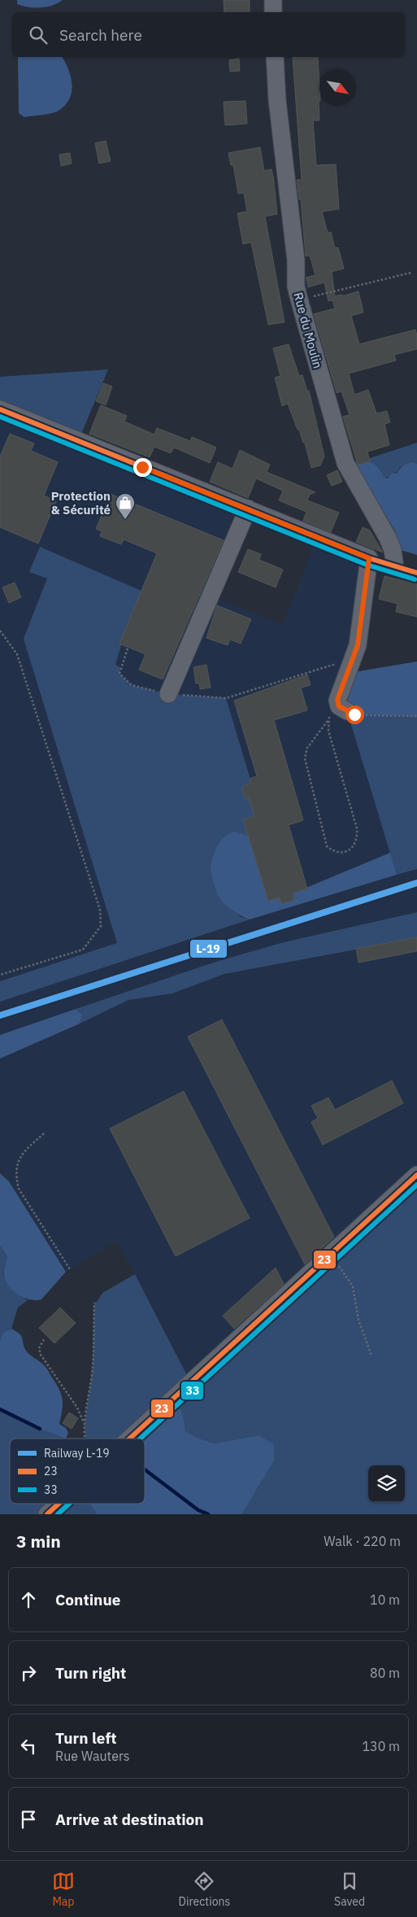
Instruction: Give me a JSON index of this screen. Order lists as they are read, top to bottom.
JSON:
{
  "streets": {
    "street": ["Rue du Moulin"]
  },
  "places": {
    "shop": ["Protection & Sécurité"]
  },
  "lines": ["transit line 23", "transit line 33", "rail line L-19"],
  "legend": ["Railway L-19", "23", "33"],
  "north": "bottom right",
  "page": {
    "search": "Search here",
    "heading": ["3 min", "Walk · 220 m"],
    "list": [
      ["Continue", "10 m"],
      ["Turn right", "80 m"],
      ["Turn left", "Rue Wauters", "130 m"],
      "Arrive at destination"
    ],
    "nav": ["Map", "Directions", "Saved"]
  }
}
